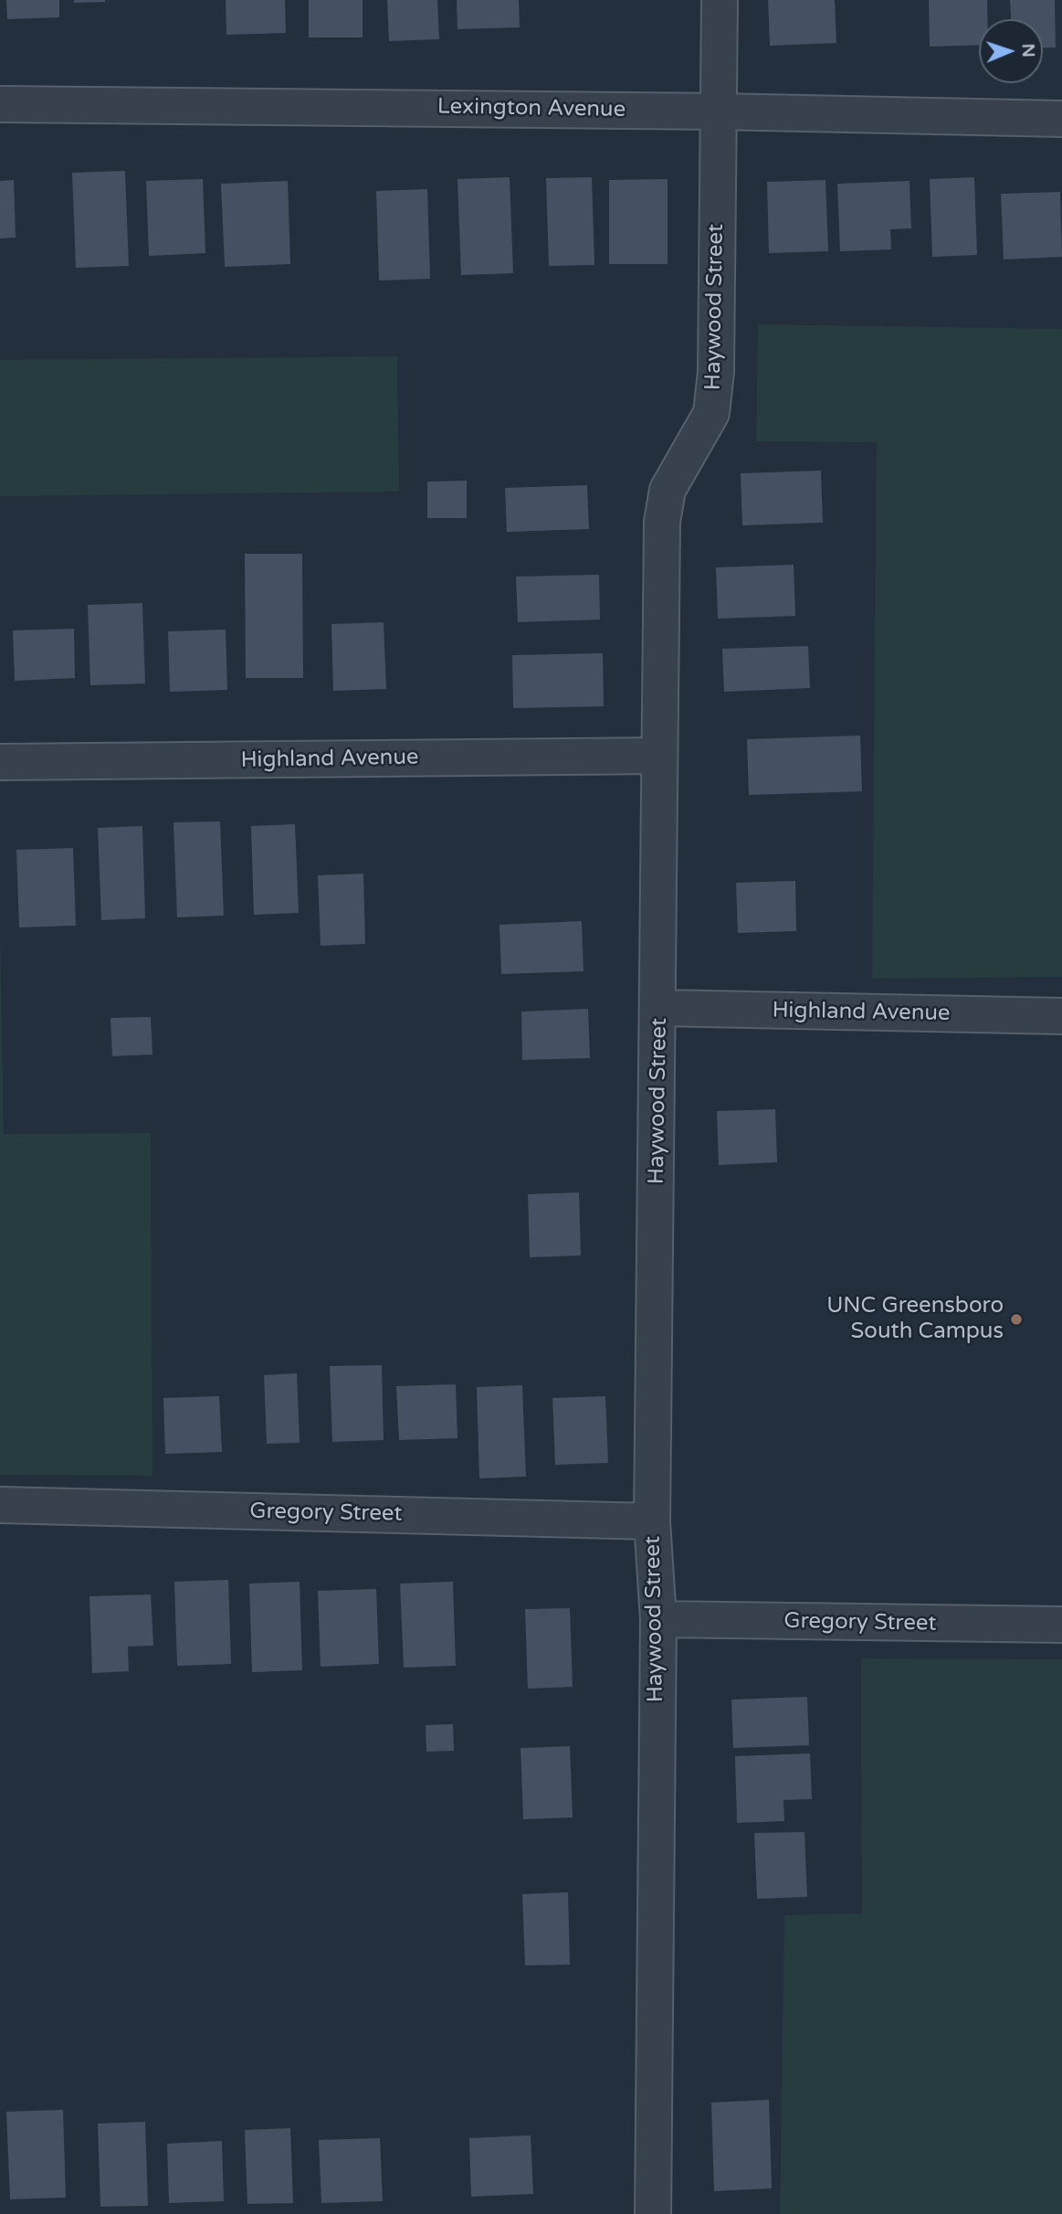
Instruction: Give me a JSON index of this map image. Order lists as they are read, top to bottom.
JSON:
{
  "streets": {
    "street": [
      "Lexington Avenue",
      "Haywood Street",
      "Highland Avenue",
      "Gregory Street"
    ]
  },
  "crossings": [
    ["Lexington Avenue", "Haywood Street"],
    ["Haywood Street", "Highland Avenue"],
    ["Haywood Street", "Gregory Street"]
  ],
  "places": ["UNC Greensboro South Campus"],
  "north": "right"
}
